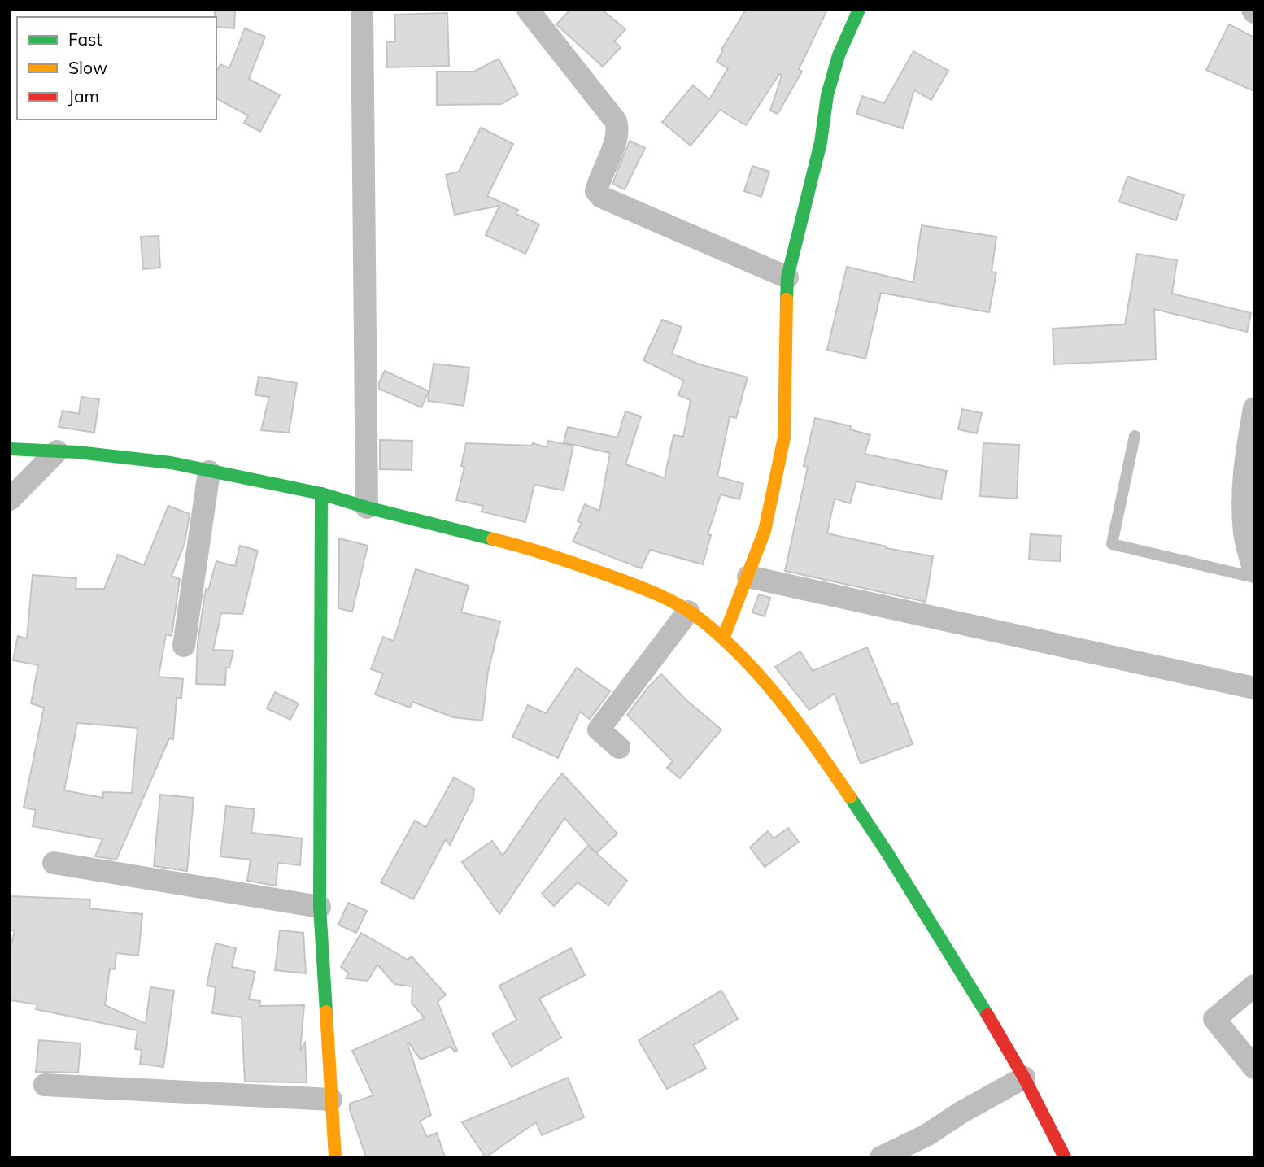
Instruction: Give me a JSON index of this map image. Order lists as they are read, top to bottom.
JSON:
{
  "legend": ["Fast", "Slow", "Jam"]
}
